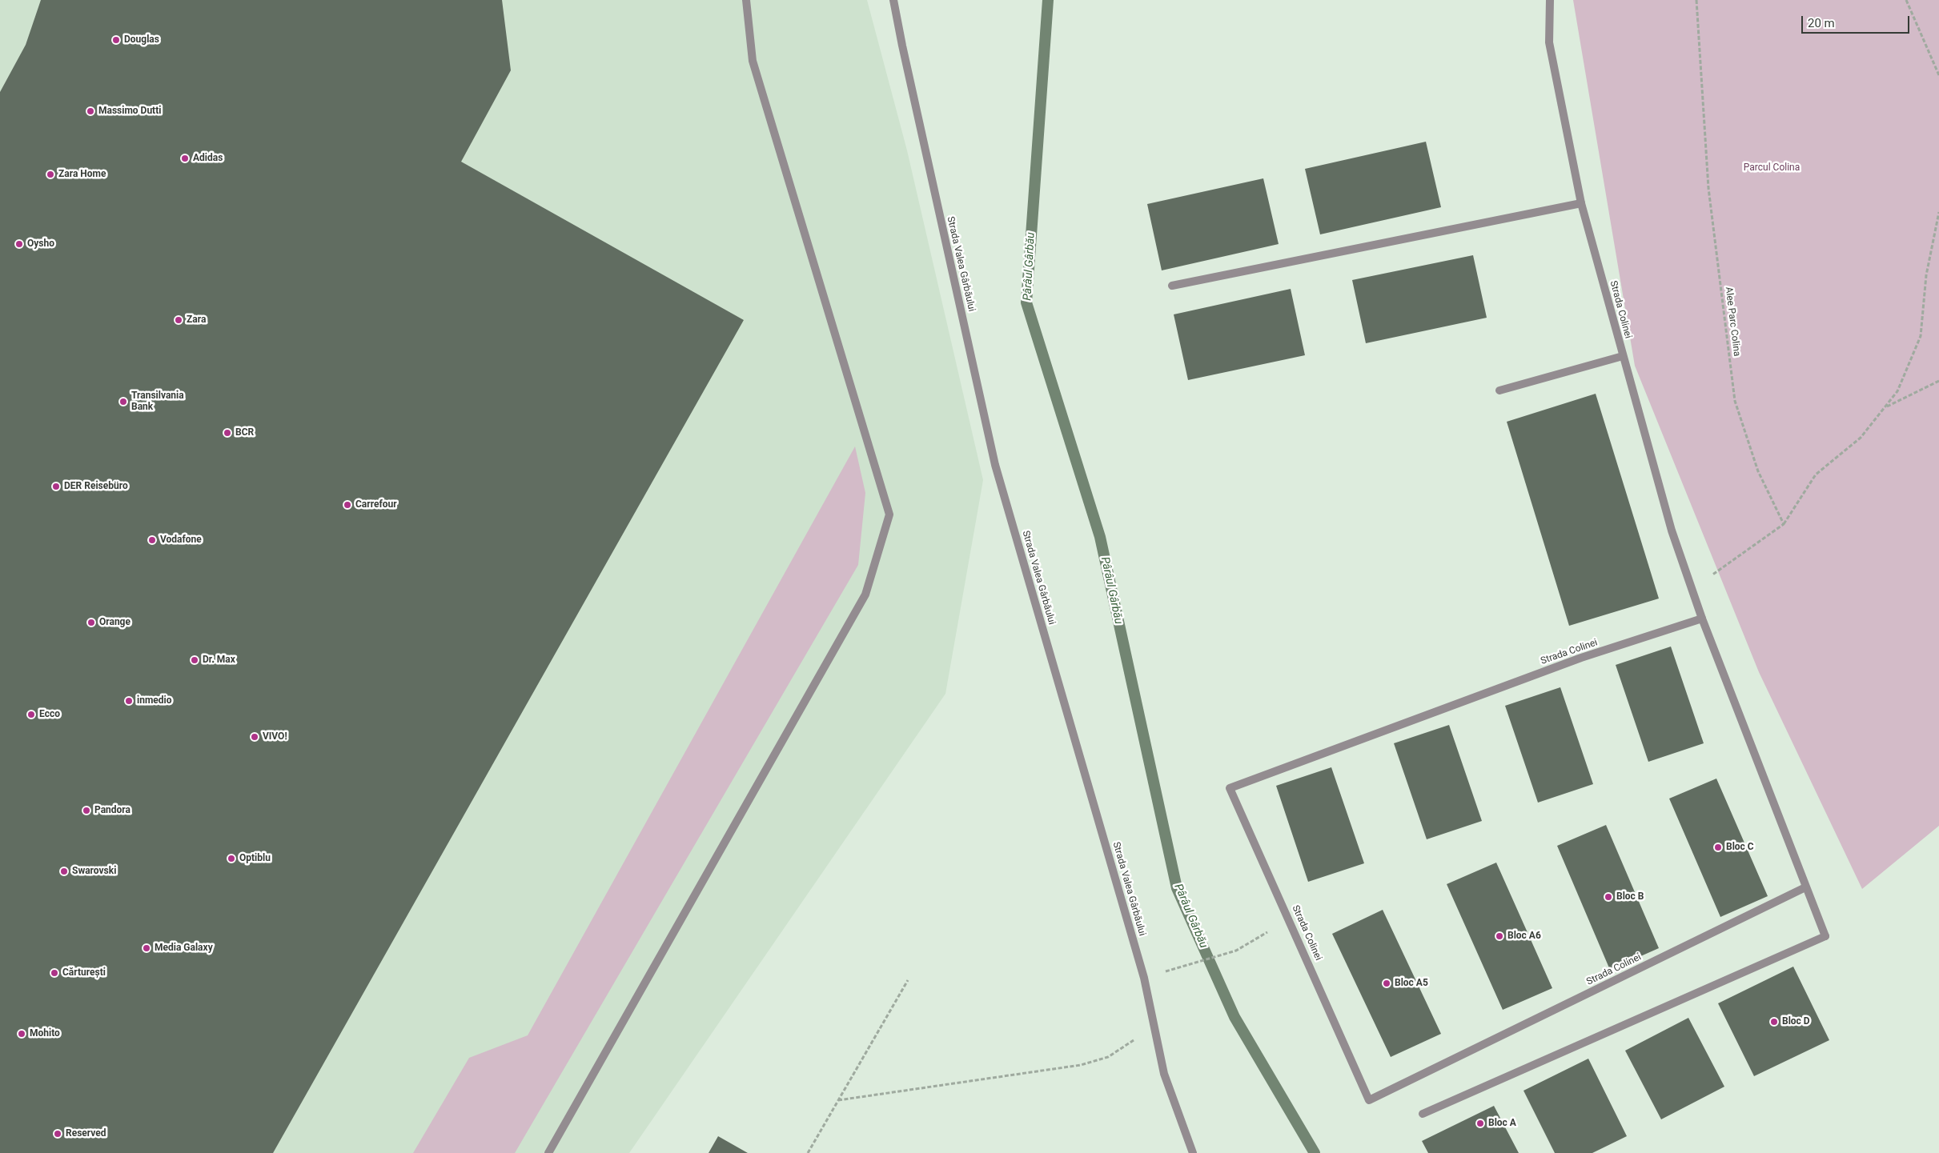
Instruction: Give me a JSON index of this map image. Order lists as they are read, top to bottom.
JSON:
{
  "streets": {
    "street": ["Strada Valea Gârbăului", "Strada Colinei"],
    "path": ["Alee Parc Colina"]
  },
  "water": ["Pârâul Gârbău"],
  "parks": ["Parcul Colina"],
  "places": [
    "Douglas",
    "Massimo Dutti",
    "Adidas",
    "Zara Home",
    "Oysho",
    "Zara",
    "Transilvania Bank",
    "BCR",
    "DER Reisebüro",
    "Carrefour",
    "Vodafone",
    "Orange",
    "Dr. Max",
    "inmedio",
    "Ecco",
    "VIVO!",
    "Pandora",
    "Bloc C",
    "Optiblu",
    "Swarovski",
    "Bloc B",
    "Bloc A6",
    "Media Galaxy",
    "Cărturești",
    "Bloc A5",
    "Bloc D",
    "Mohito",
    "Bloc A",
    "Reserved"
  ],
  "scale_bar": "20 m"
}
